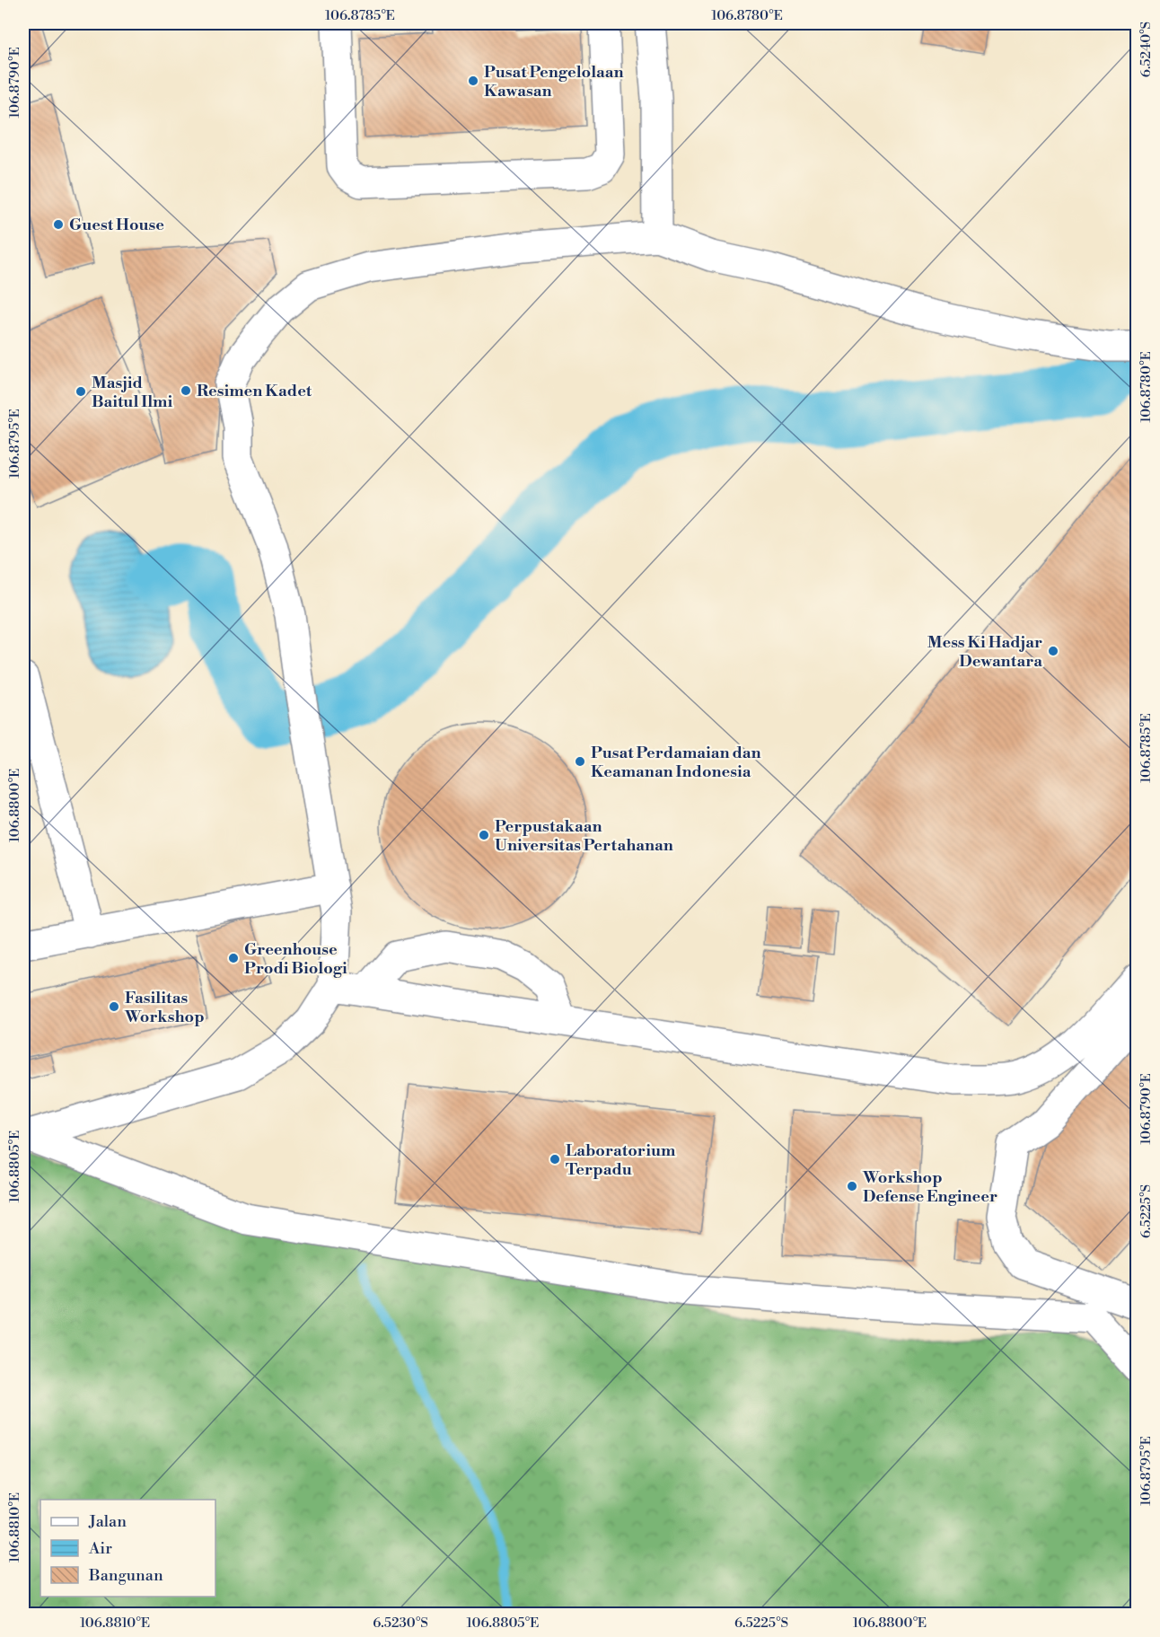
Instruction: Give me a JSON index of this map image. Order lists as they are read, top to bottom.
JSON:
{
  "places": [
    "Pusat Pengelolaan Kawasan",
    "Guest House",
    "Resimen Kadet",
    "Masjid Baitul Ilmi",
    "Mess Ki Hadjar Dewantara",
    "Pusat Perdamaian dan Keamanan Indonesia",
    "Perpustakaan Universitas Pertahanan",
    "Greenhouse Prodi Biologi",
    "Fasilitas Workshop",
    "Laboratorium Terpadu",
    "Workshop Defense Engineer"
  ],
  "legend": ["Jalan", "Air", "Bangunan"],
  "coordinates": [
    "106.8785°E",
    "106.8780°E",
    "6.5240°S",
    "106.8790°E",
    "106.8795°E",
    "106.8800°E",
    "106.8805°E",
    "6.5225°S",
    "106.8810°E",
    "6.5230°S"
  ]
}
